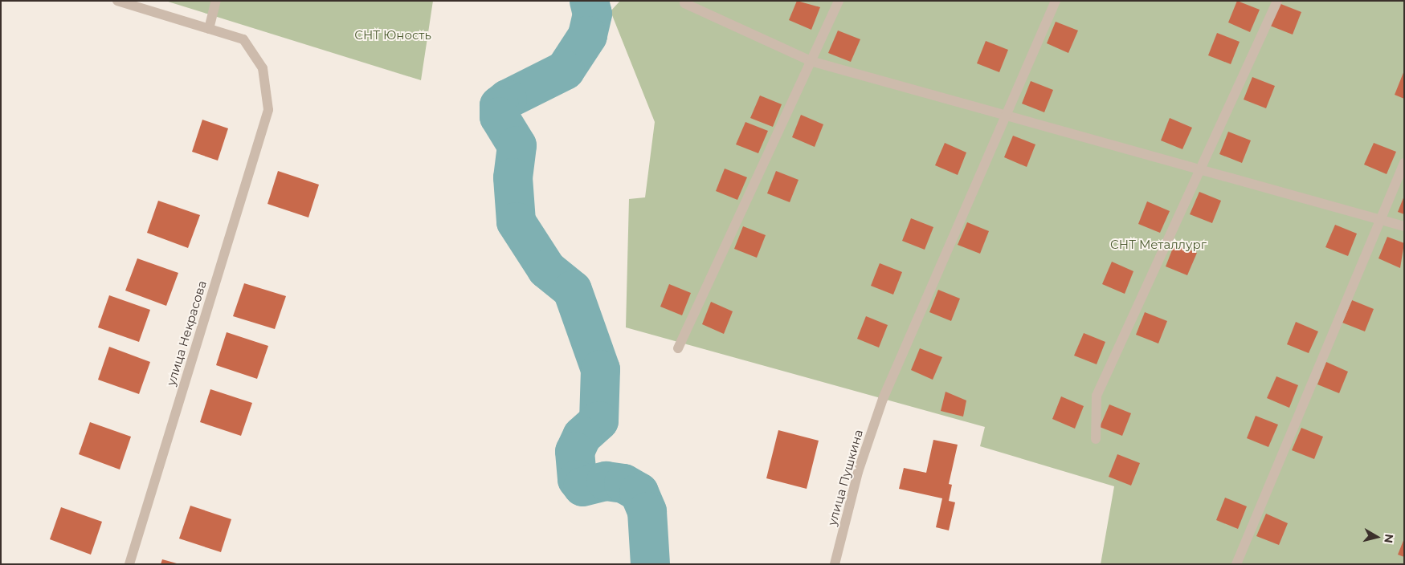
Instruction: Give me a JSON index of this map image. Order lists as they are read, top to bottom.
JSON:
{
  "streets": {
    "street": ["улица Некрасова", "улица Пушкина"]
  },
  "parks": ["СНТ Юность", "СНТ Металлург"],
  "north": "right"
}
